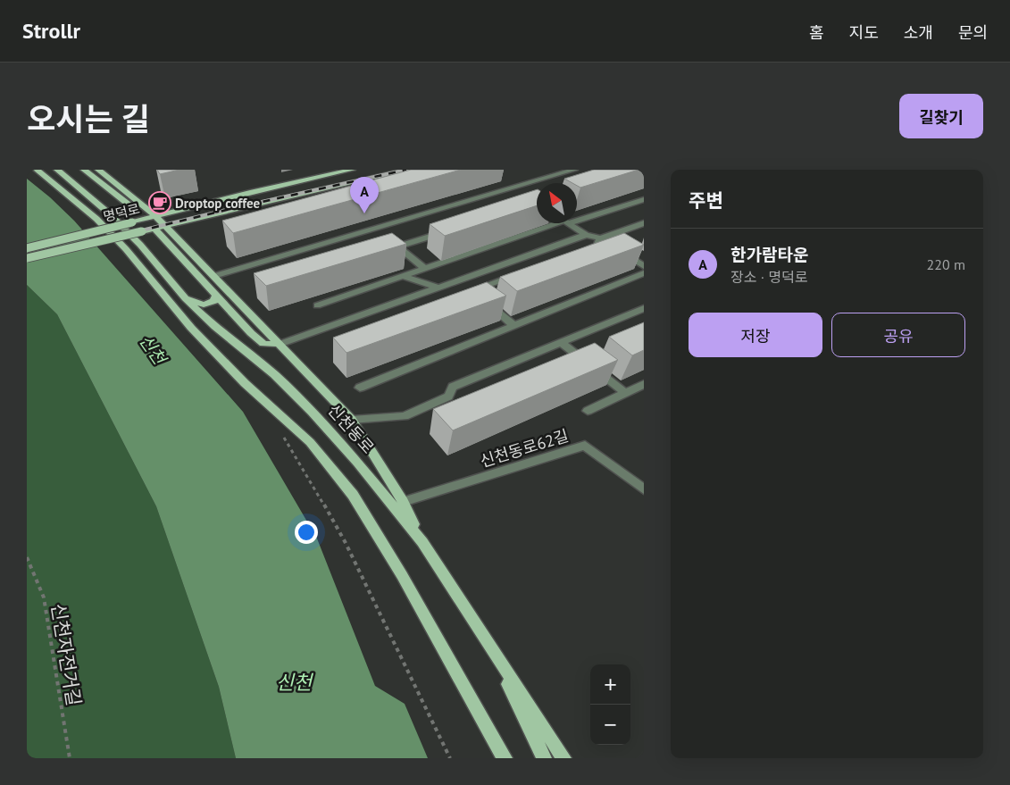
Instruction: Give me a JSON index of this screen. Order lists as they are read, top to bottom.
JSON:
{
  "streets": {
    "main road": ["명덕로", "신천동로"],
    "street": ["신천동로62길"],
    "path": ["신천자전거길"]
  },
  "water": ["신천"],
  "places": {
    "cafe": ["Droptop coffee"]
  },
  "north": "top left",
  "page": {
    "header": "Strollr",
    "nav": [
      "홈",
      "지도",
      "소개",
      "문의"
    ],
    "title": "오시는 길",
    "buttons": [
      "길찾기",
      ["저장", "공유"]
    ],
    "heading": "주변",
    "pins": "A",
    "list": [
      {
        "mark": "A",
        "name": "한가람타운",
        "note": "장소 · 명덕로",
        "value": "220 m"
      }
    ],
    "map_buttons": ["+", "−"]
  }
}
